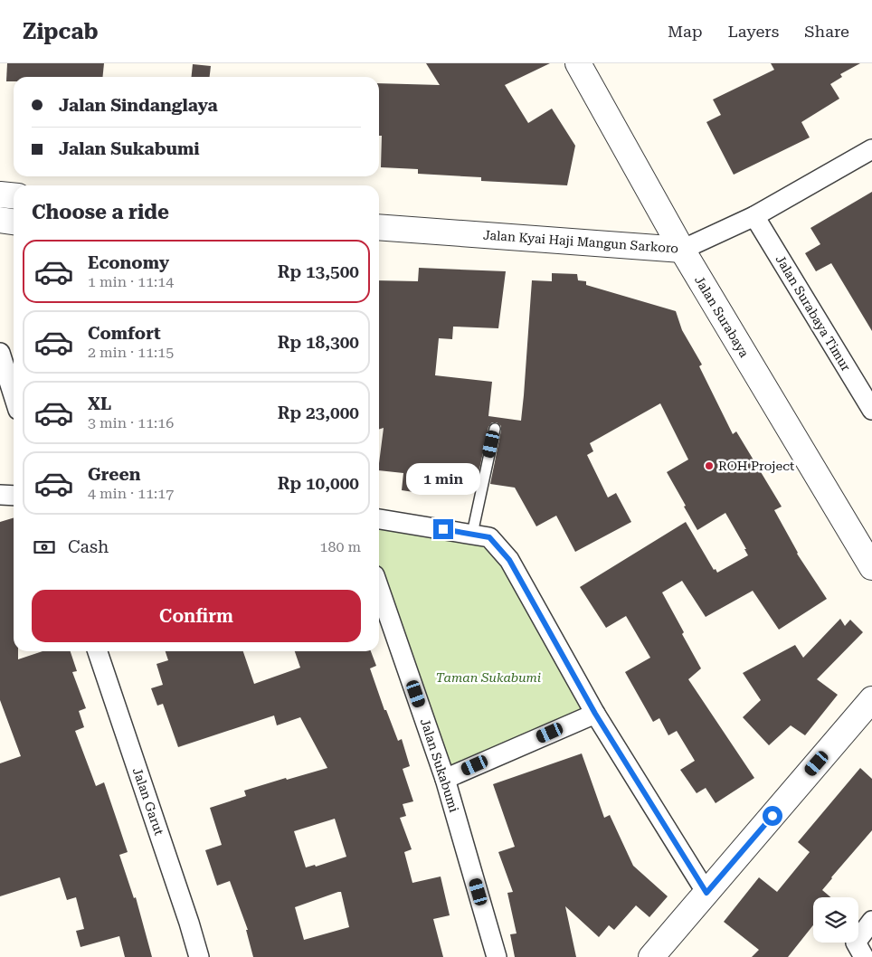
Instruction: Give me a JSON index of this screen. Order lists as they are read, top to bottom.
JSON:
{
  "streets": {
    "street": [
      "Jalan Kyai Haji Mangun Sarkoro",
      "Jalan Surabaya Timur",
      "Jalan Surabaya",
      "Jalan Sukabumi",
      "Jalan Garut"
    ]
  },
  "crossings": [
    ["Jalan Kyai Haji Mangun Sarkoro", "Jalan Surabaya Timur"],
    ["Jalan Kyai Haji Mangun Sarkoro", "Jalan Surabaya"]
  ],
  "parks": ["Taman Sukabumi"],
  "places": ["ROH Project"],
  "page": {
    "header": "Zipcab",
    "nav": ["Map", "Layers", "Share"],
    "banner": ["Jalan Sindanglaya", "Jalan Sukabumi"],
    "heading": "Choose a ride",
    "list": [
      {
        "name": "Economy",
        "note": "1 min · 11:14",
        "value": "Rp 13,500"
      },
      {
        "name": "Comfort",
        "note": "2 min · 11:15",
        "value": "Rp 18,300"
      },
      {
        "name": "XL",
        "note": "3 min · 11:16",
        "value": "Rp 23,000"
      },
      {
        "name": "Green",
        "note": "4 min · 11:17",
        "value": "Rp 10,000"
      }
    ],
    "bubble": "1 min",
    "pay": ["Cash", "180 m"],
    "buttons": "Confirm"
  }
}
